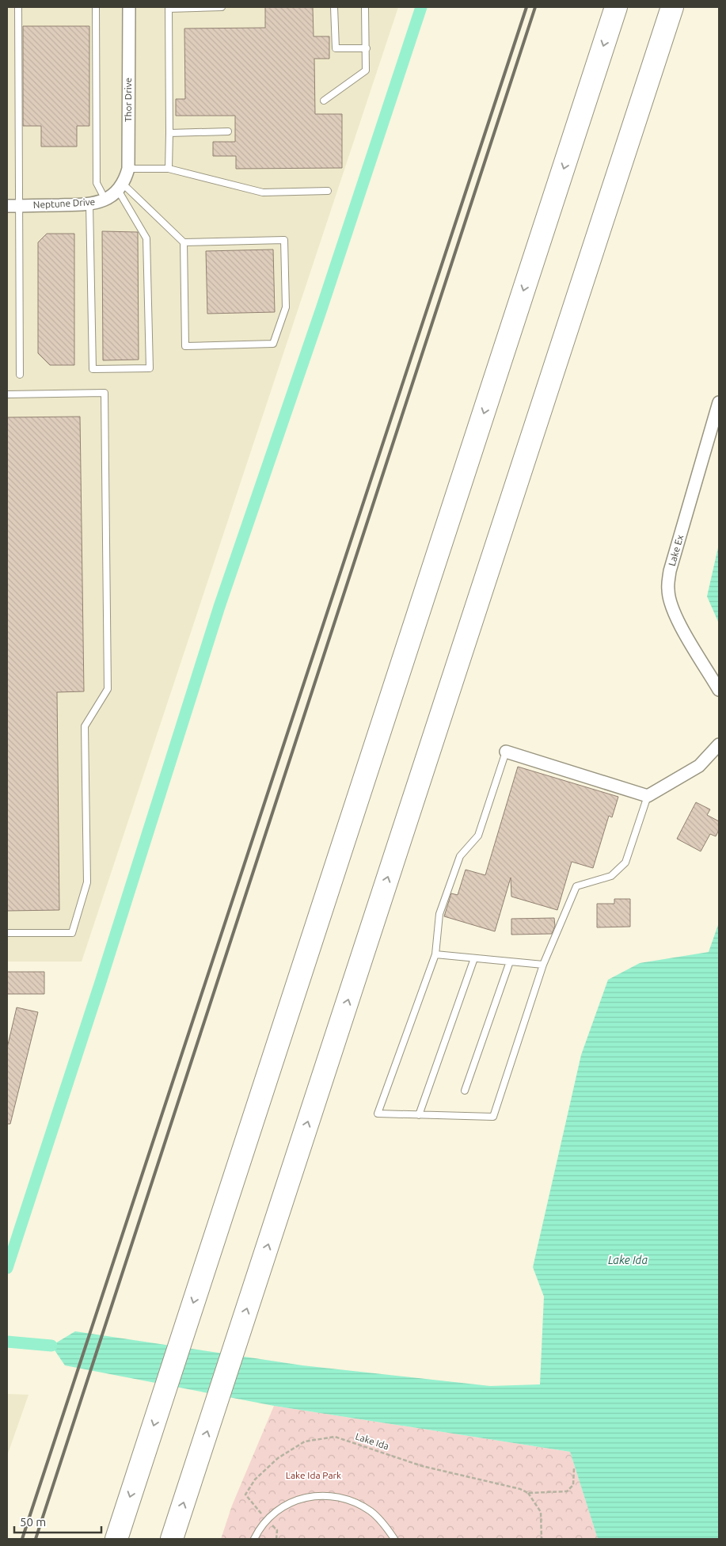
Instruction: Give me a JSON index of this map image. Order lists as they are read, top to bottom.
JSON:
{
  "streets": {
    "street": ["Thor Drive", "Neptune Drive", "Lake Ex"],
    "path": ["Lake Ida"]
  },
  "crossings": [
    ["Thor Drive", "Neptune Drive"]
  ],
  "water": ["Lake Ida"],
  "parks": ["Lake Ida Park"],
  "scale_bar": "50 m"
}
